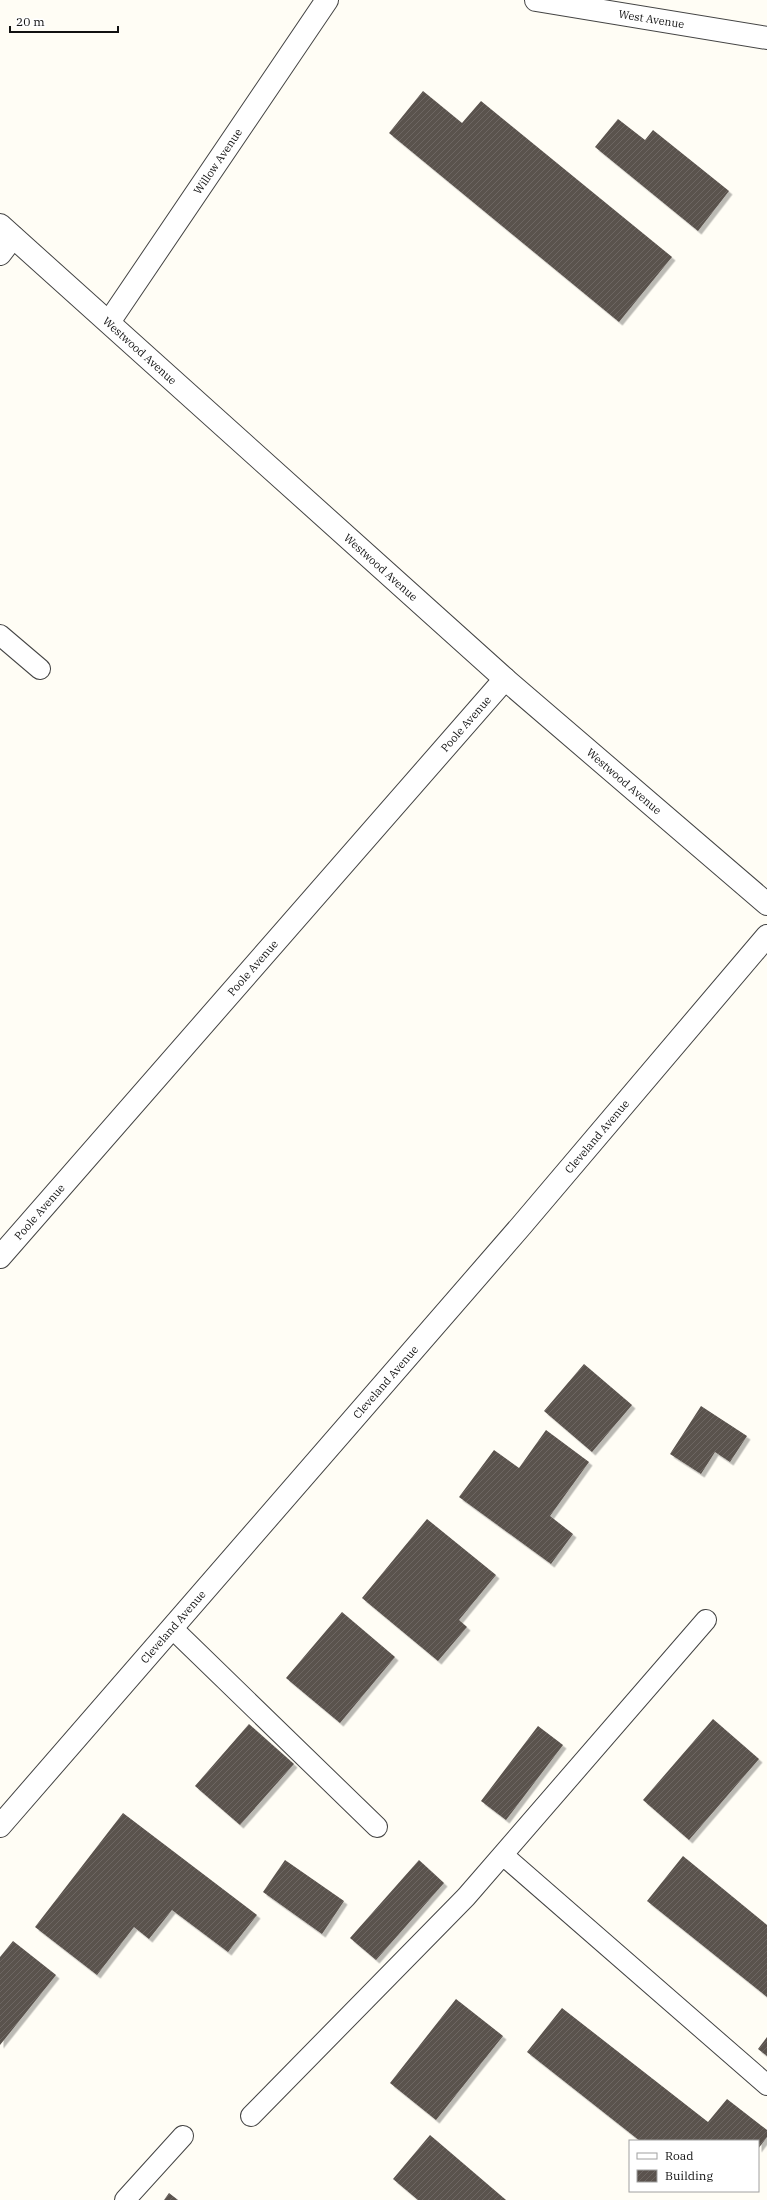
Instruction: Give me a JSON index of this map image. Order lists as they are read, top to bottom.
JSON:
{
  "streets": {
    "street": [
      "West Avenue",
      "Willow Avenue",
      "Westwood Avenue",
      "Poole Avenue",
      "Cleveland Avenue"
    ]
  },
  "crossings": [
    ["Willow Avenue", "Westwood Avenue"],
    ["Westwood Avenue", "Poole Avenue"]
  ],
  "legend": ["Road", "Building"],
  "scale_bar": "20 m"
}
